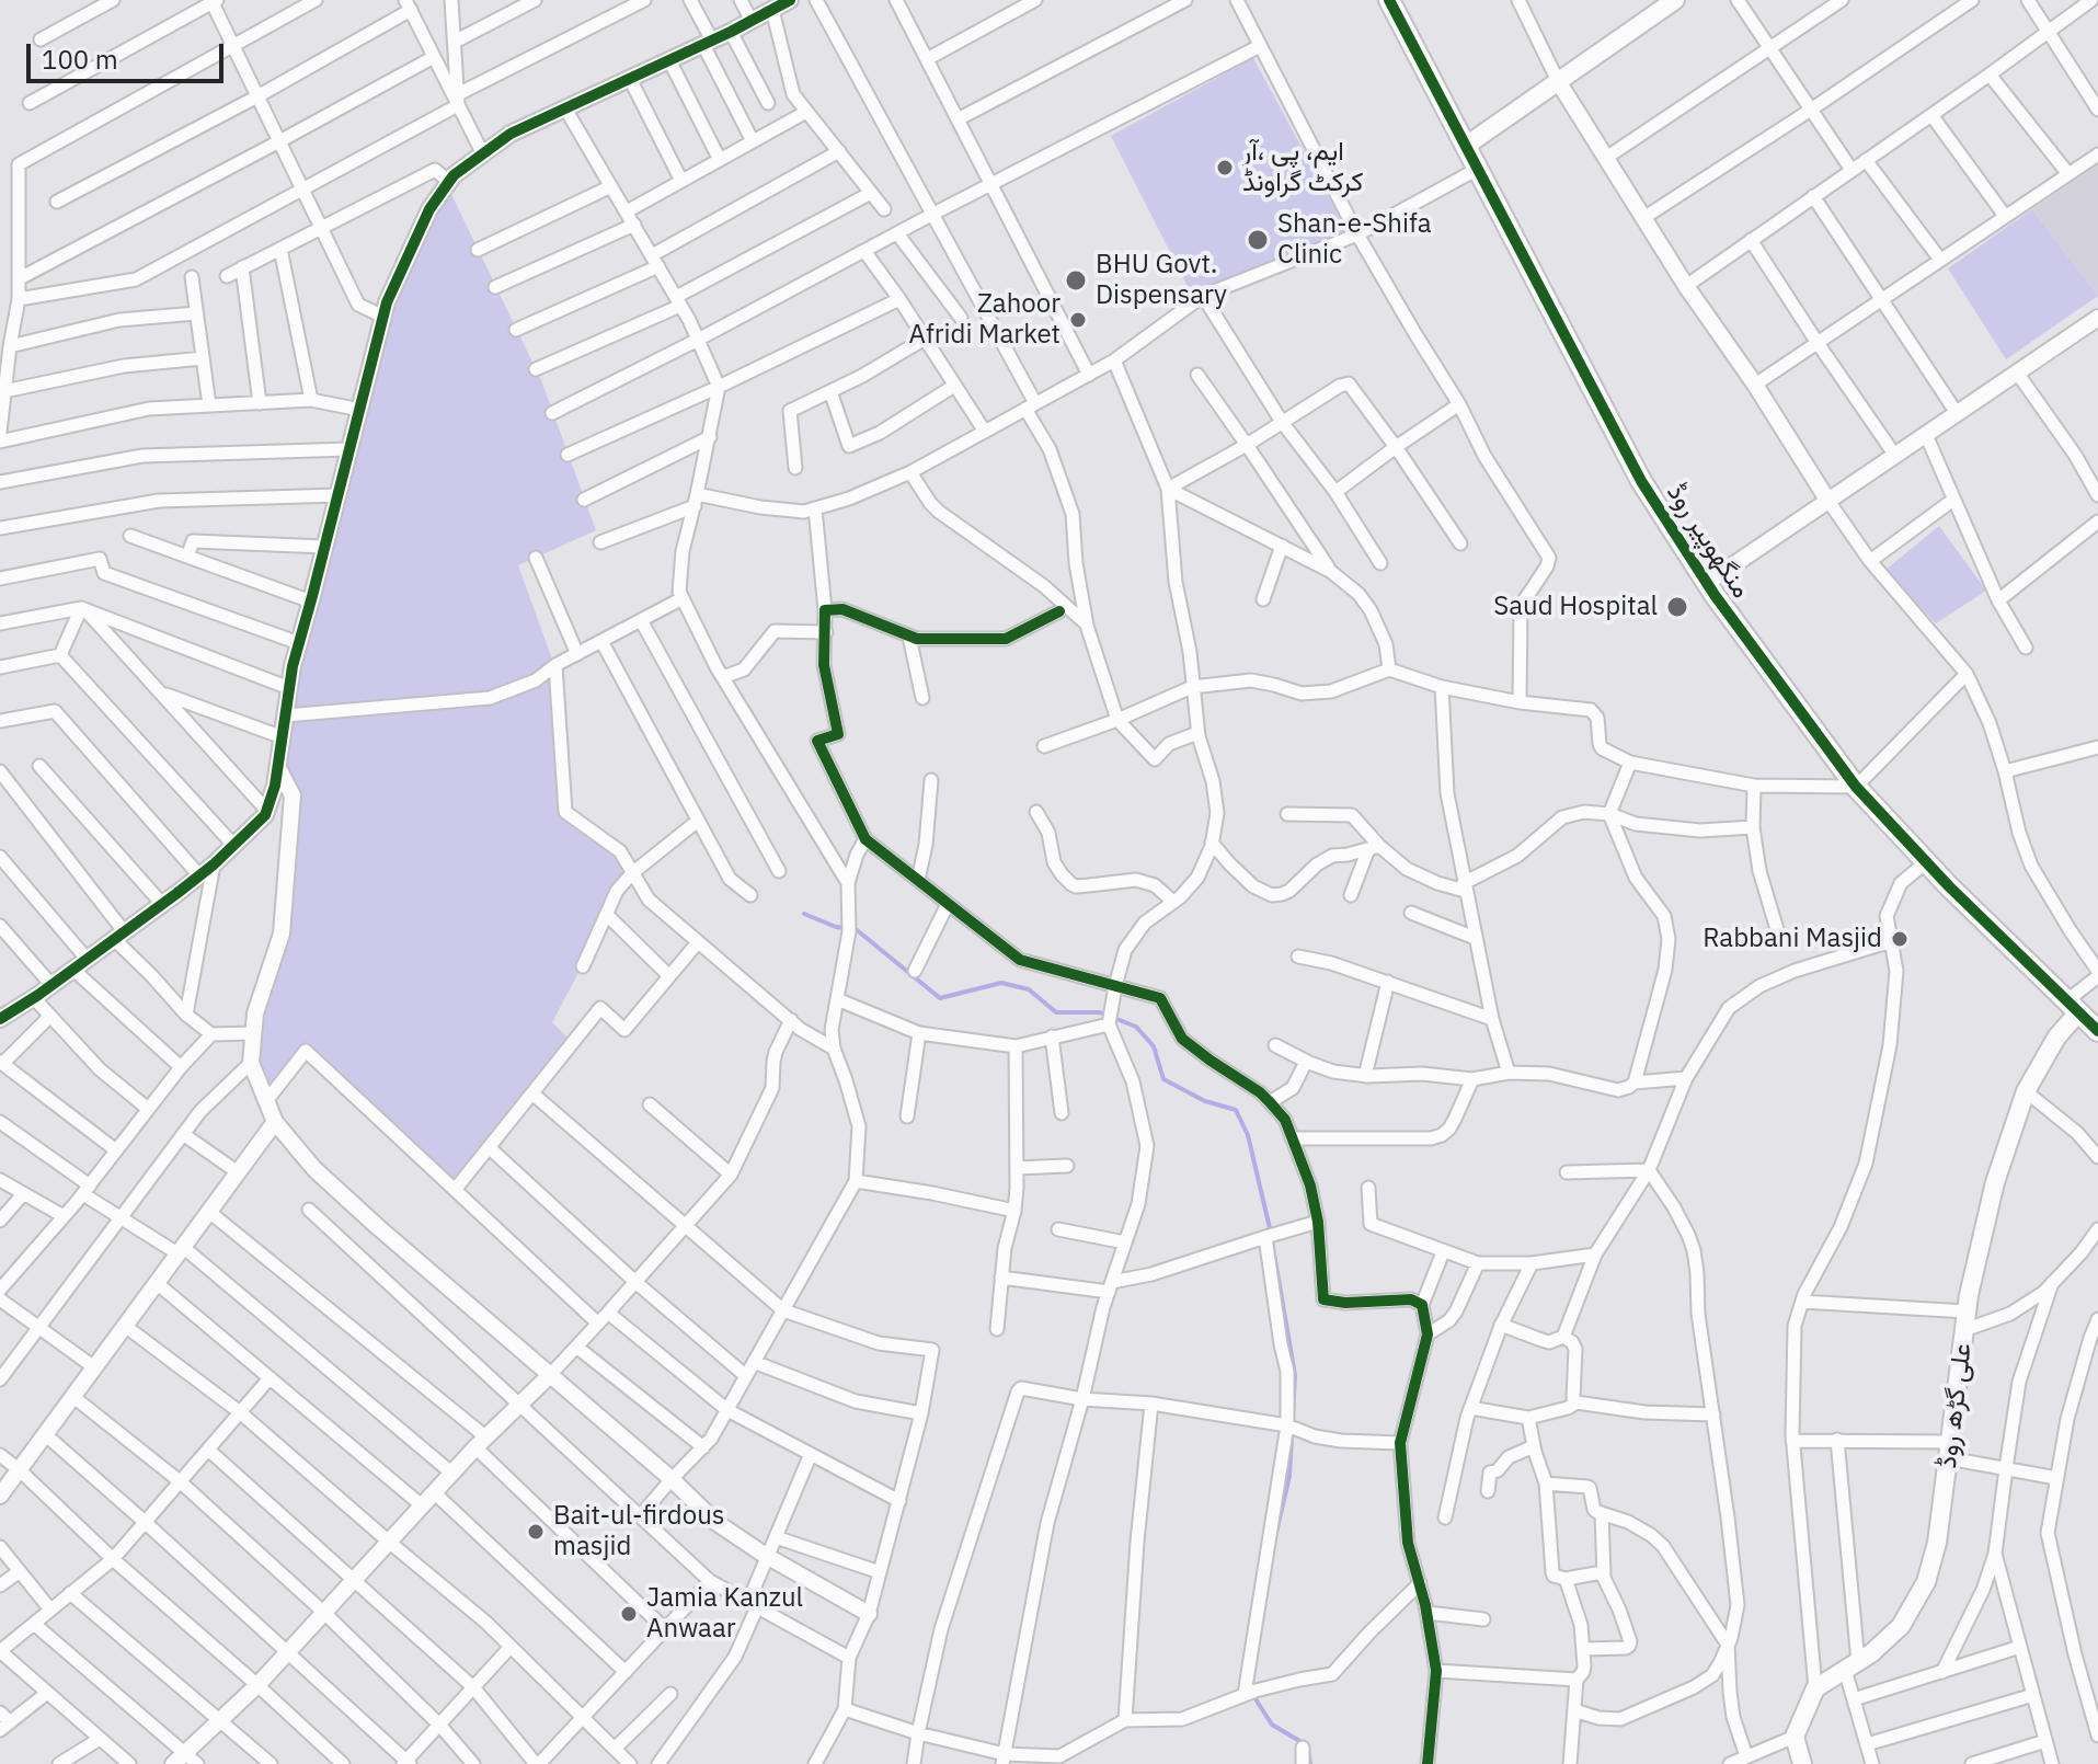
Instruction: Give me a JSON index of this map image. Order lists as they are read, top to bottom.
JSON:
{
  "streets": {
    "main road": ["منگھوپیر روڈ", "علی گڑھ روڈ"]
  },
  "crossings": [
    ["منگھوپیر روڈ", "علی گڑھ روڈ"]
  ],
  "places": [
    "ایم، پی ،آر کرکٹ گراونڈ",
    "Shan-e-Shifa Clinic",
    "BHU Govt. Dispensary",
    "Zahoor Afridi Market",
    "Saud Hospital",
    "Rabbani Masjid",
    "Bait-ul-firdous masjid",
    "Jamia Kanzul Anwaar"
  ],
  "scale_bar": "100 m"
}
